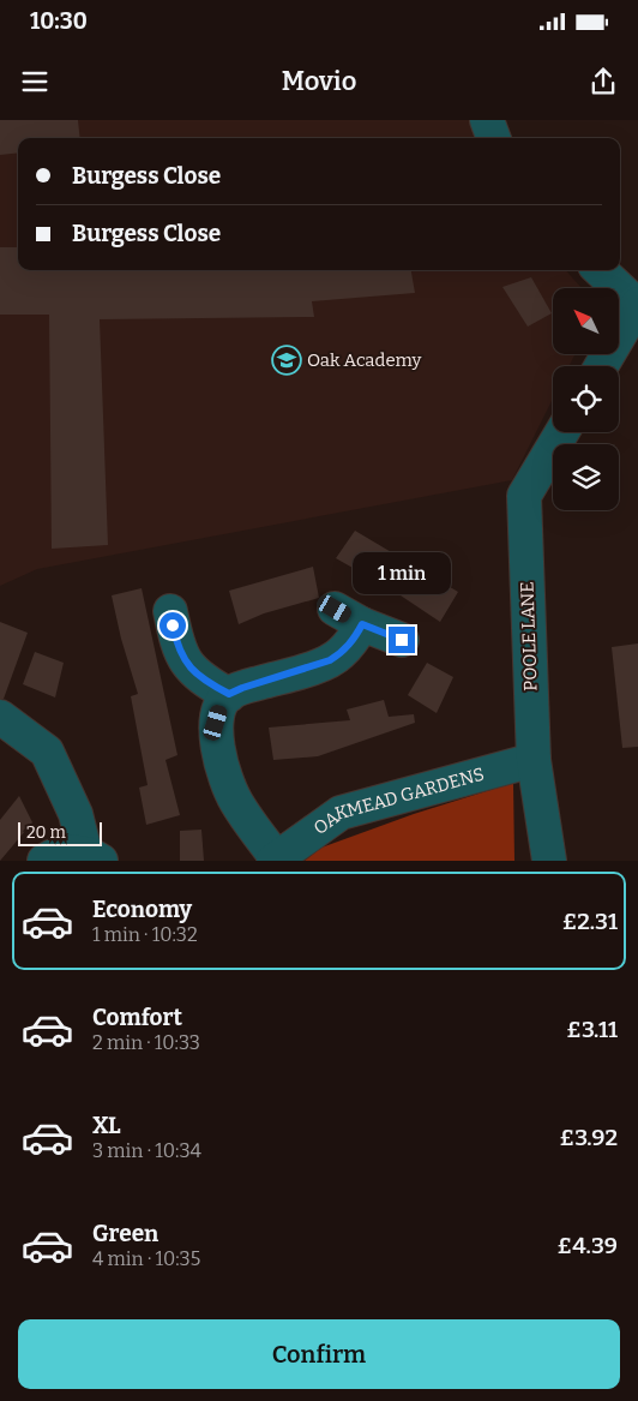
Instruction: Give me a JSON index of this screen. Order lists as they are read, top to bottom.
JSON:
{
  "streets": {
    "street": ["POOLE LANE", "OAKMEAD GARDENS"]
  },
  "crossings": [
    ["POOLE LANE", "OAKMEAD GARDENS"]
  ],
  "places": {
    "school or university": ["Oak Academy"]
  },
  "scale_bar": "20 m",
  "north": "top left",
  "page": {
    "status": "10:30",
    "header": "Movio",
    "banner": ["Burgess Close", "Burgess Close"],
    "bubble": "1 min",
    "scale": "20 m",
    "list": [
      {
        "name": "Economy",
        "note": "1 min · 10:32",
        "value": "£2.31"
      },
      {
        "name": "Comfort",
        "note": "2 min · 10:33",
        "value": "£3.11"
      },
      {
        "name": "XL",
        "note": "3 min · 10:34",
        "value": "£3.92"
      },
      {
        "name": "Green",
        "note": "4 min · 10:35",
        "value": "£4.39"
      }
    ],
    "buttons": "Confirm"
  }
}
